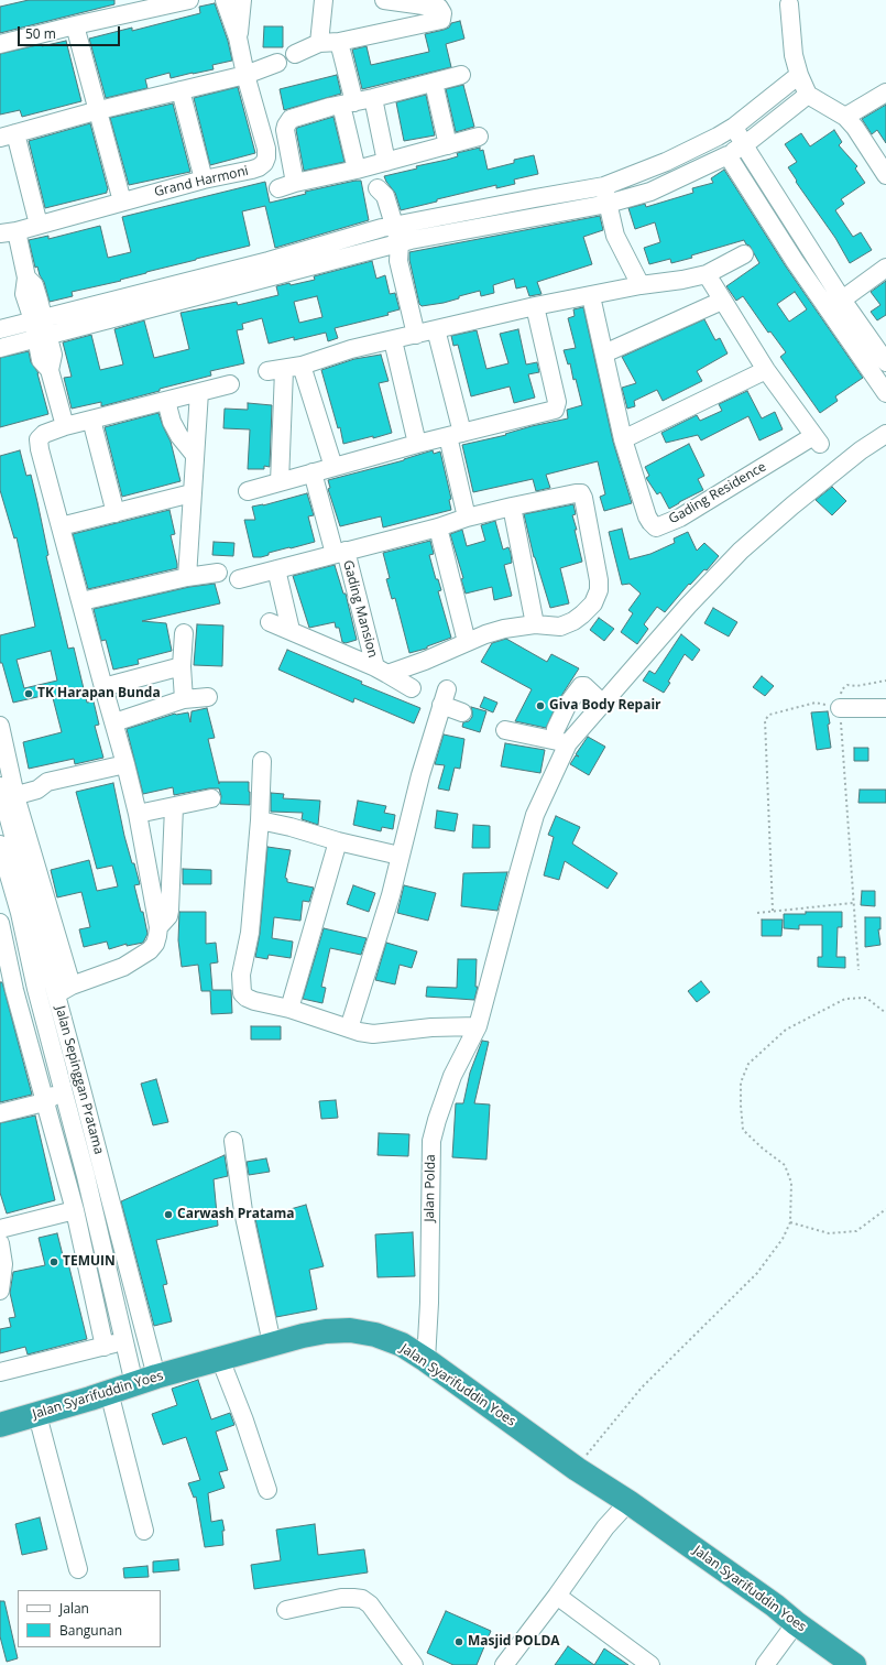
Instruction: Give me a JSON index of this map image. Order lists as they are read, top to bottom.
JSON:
{
  "streets": {
    "highway": ["Jalan Syarifuddin Yoes"],
    "street": [
      "Grand Harmoni",
      "Gading Residence",
      "Gading Mansion",
      "Jalan Sepinggan Pratama",
      "Jalan Polda"
    ]
  },
  "crossings": [
    ["Jalan Sepinggan Pratama", "Jalan Syarifuddin Yoes"],
    ["Jalan Polda", "Jalan Syarifuddin Yoes"]
  ],
  "places": [
    "TK Harapan Bunda",
    "Giva Body Repair",
    "Carwash Pratama",
    "TEMUIN",
    "Masjid POLDA"
  ],
  "legend": ["Jalan", "Bangunan"],
  "scale_bar": "50 m"
}
